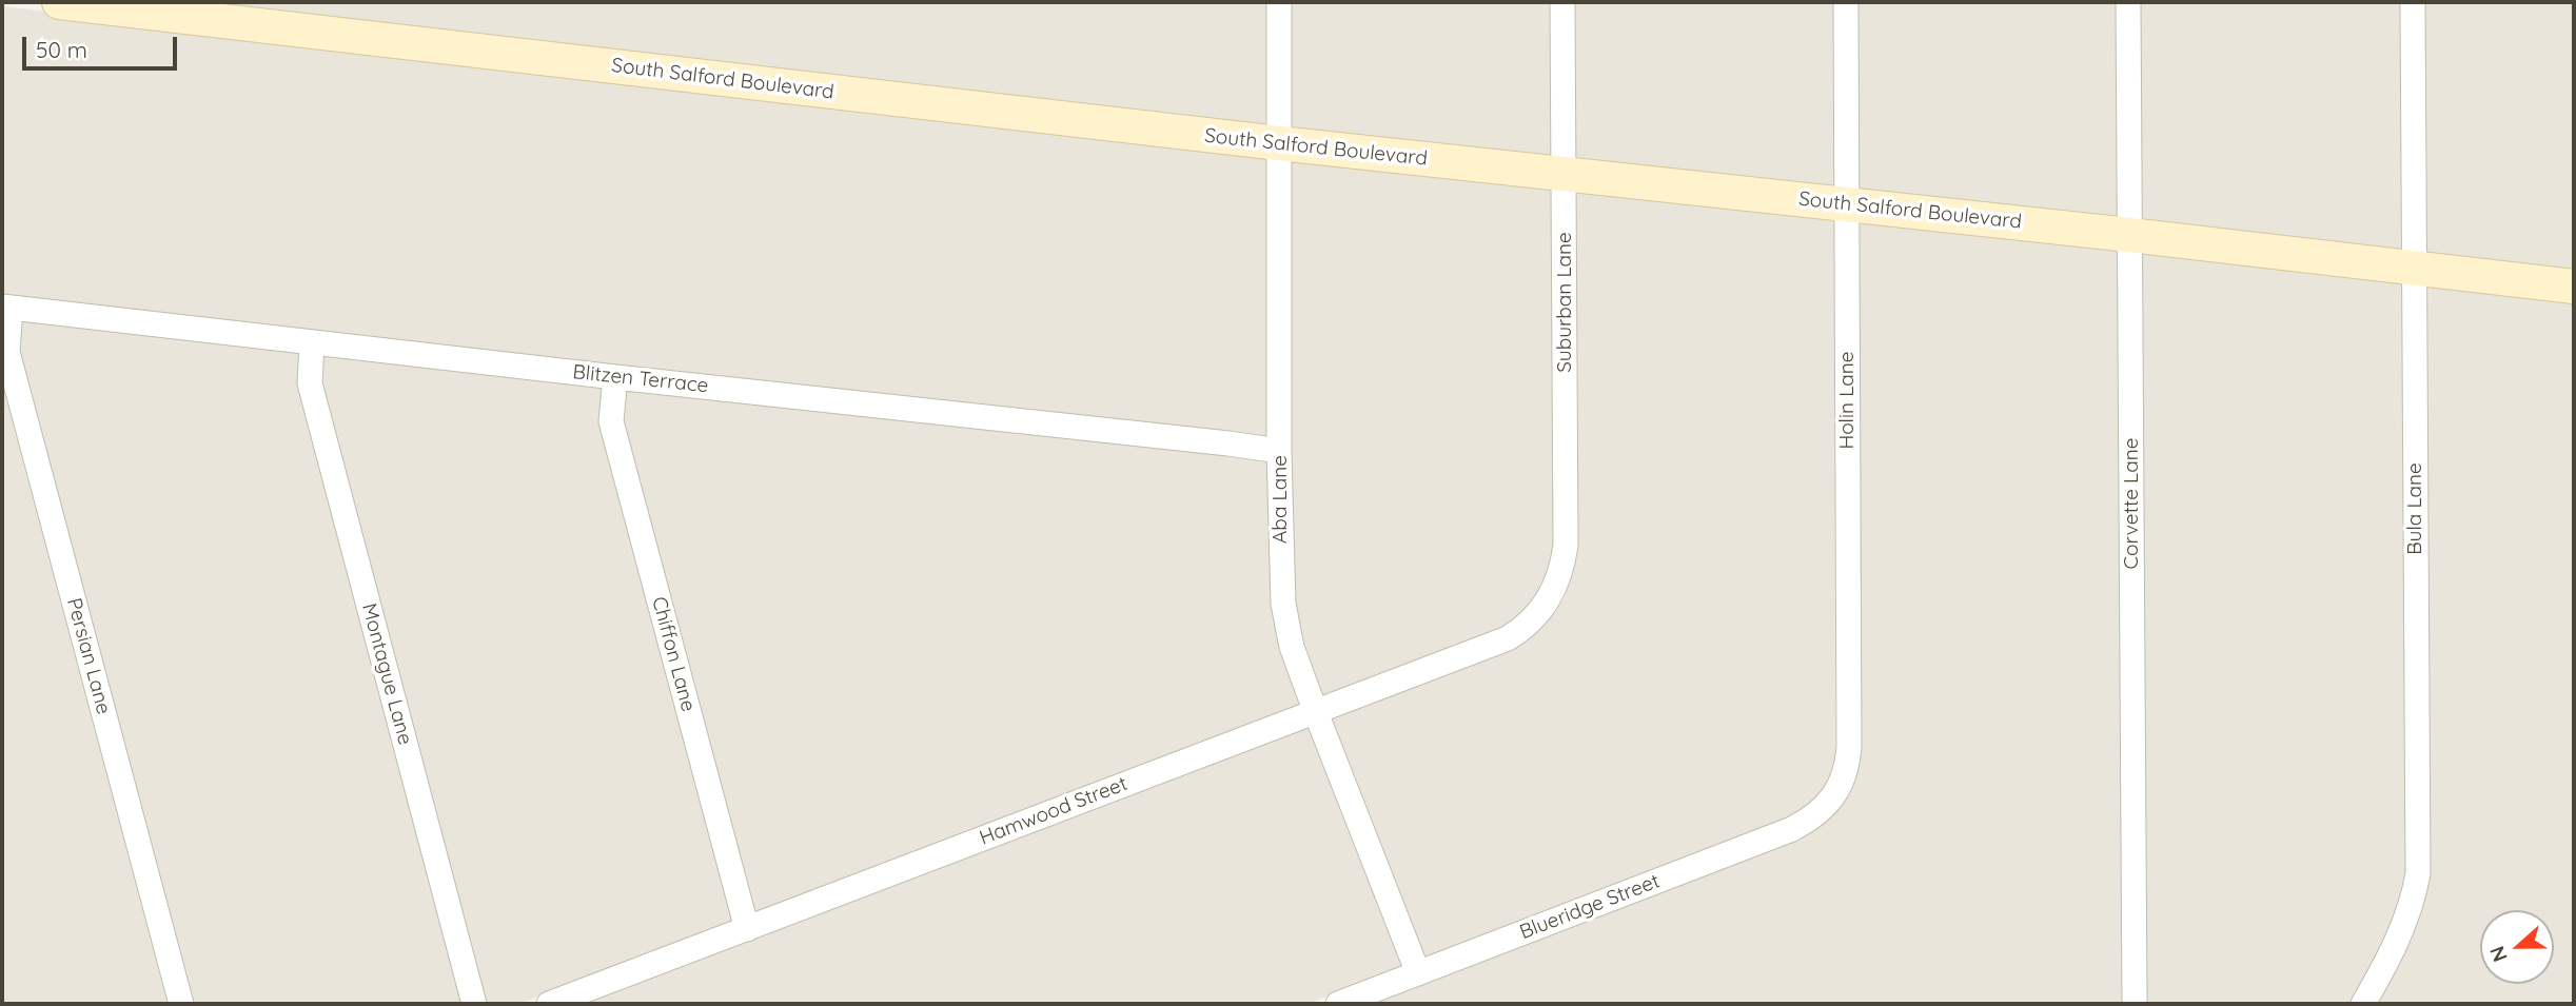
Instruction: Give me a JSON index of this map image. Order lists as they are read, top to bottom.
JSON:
{
  "streets": {
    "street": [
      "South Salford Boulevard",
      "Suburban Lane",
      "Blitzen Terrace",
      "Holin Lane",
      "Aba Lane",
      "Corvette Lane",
      "Bula Lane",
      "Chiffon Lane",
      "Persian Lane",
      "Montague Lane",
      "Hamwood Street",
      "Blueridge Street"
    ]
  },
  "crossings": [
    ["South Salford Boulevard", "Suburban Lane"],
    ["South Salford Boulevard", "Holin Lane"],
    ["South Salford Boulevard", "Aba Lane"],
    ["South Salford Boulevard", "Corvette Lane"],
    ["South Salford Boulevard", "Bula Lane"],
    ["Suburban Lane", "Hamwood Street"],
    ["Blitzen Terrace", "Aba Lane"],
    ["Blitzen Terrace", "Chiffon Lane"],
    ["Blitzen Terrace", "Persian Lane"],
    ["Blitzen Terrace", "Montague Lane"],
    ["Holin Lane", "Blueridge Street"],
    ["Aba Lane", "Hamwood Street"],
    ["Aba Lane", "Blueridge Street"],
    ["Chiffon Lane", "Hamwood Street"]
  ],
  "scale_bar": "50 m",
  "north": "left"
}
